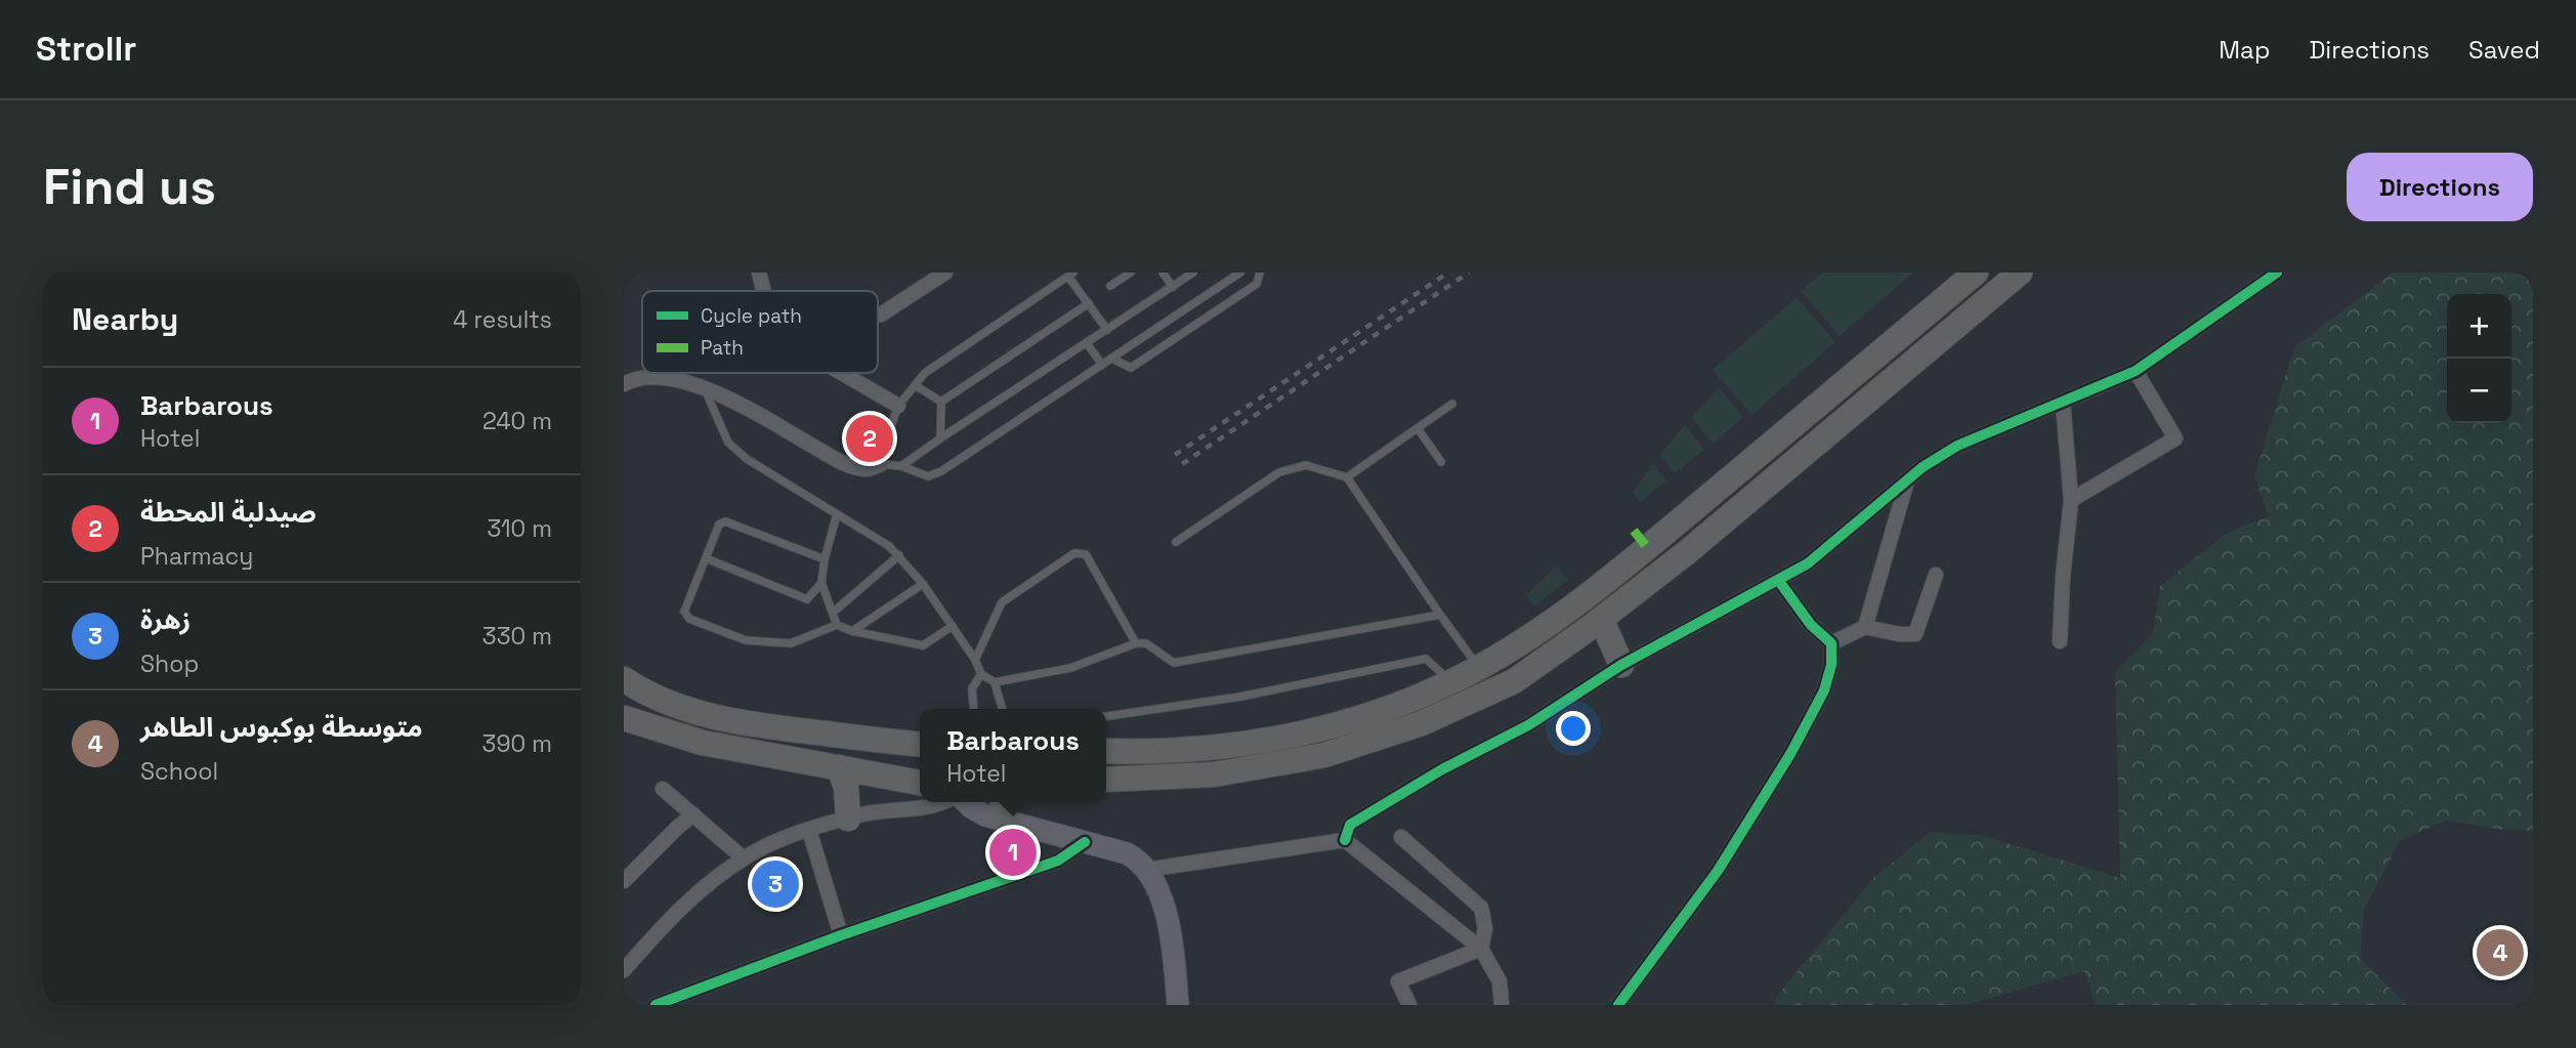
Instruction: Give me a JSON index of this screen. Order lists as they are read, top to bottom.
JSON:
{
  "legend": ["Cycle path", "Path"],
  "page": {
    "header": "Strollr",
    "nav": ["Map", "Directions", "Saved"],
    "buttons": "Directions",
    "title": "Find us",
    "heading": ["Nearby", "4 results"],
    "map_buttons": ["+", "−"],
    "list": [
      {
        "mark": "1",
        "name": "Barbarous",
        "note": "Hotel",
        "value": "240 m"
      },
      {
        "mark": "2",
        "name": "صيدلبة المحطة",
        "note": "Pharmacy",
        "value": "310 m"
      },
      {
        "mark": "3",
        "name": "زهرة",
        "note": "Shop",
        "value": "330 m"
      },
      {
        "mark": "4",
        "name": "متوسطة بوكبوس الطاهر",
        "note": "School",
        "value": "390 m"
      }
    ],
    "pins": [
      "2",
      "1",
      "3",
      "4"
    ],
    "popup": ["Barbarous", "Hotel"]
  }
}
